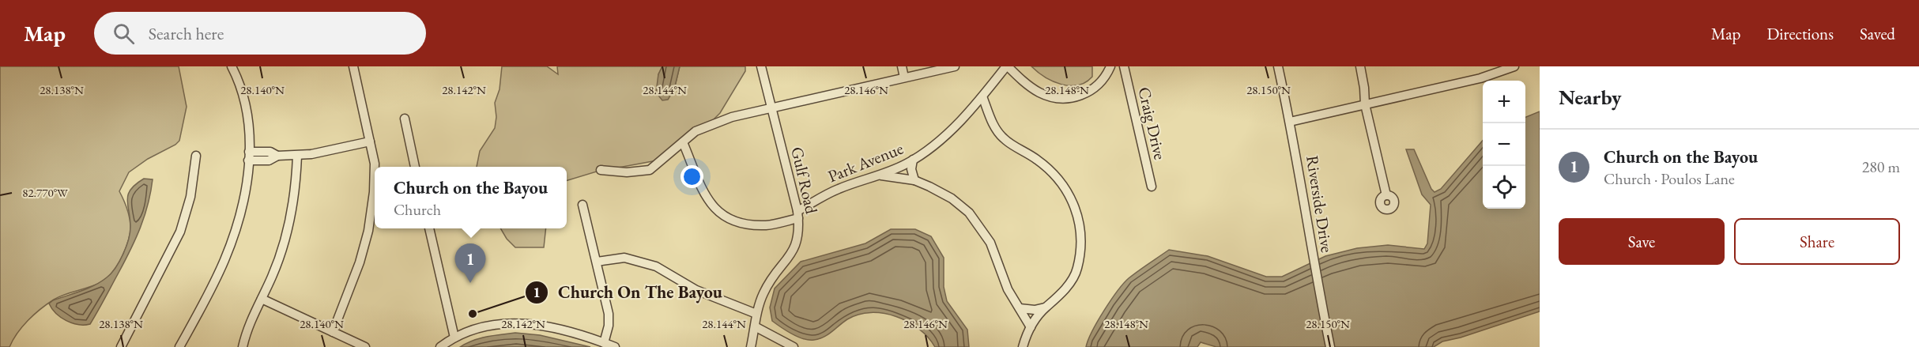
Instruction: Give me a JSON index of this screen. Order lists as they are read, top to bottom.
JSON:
{
  "streets": {
    "street": [
      "Craig Drive",
      "Park Avenue",
      "Gulf Road",
      "Riverside Drive"
    ]
  },
  "crossings": [
    ["Park Avenue", "Gulf Road"]
  ],
  "places": ["Church On The Bayou"],
  "page": {
    "header": "Map",
    "search": "Search here",
    "nav": ["Map", "Directions", "Saved"],
    "heading": "Nearby",
    "map_buttons": ["+", "−"],
    "list": [
      {
        "mark": "1",
        "name": "Church on the Bayou",
        "note": "Church · Poulos Lane",
        "value": "280 m"
      }
    ],
    "popup": ["Church on the Bayou", "Church"],
    "buttons": ["Save", "Share"],
    "pins": "1"
  },
  "coordinates": [
    "28.138°N",
    "28.140°N",
    "28.142°N",
    "28.144°N",
    "28.146°N",
    "28.148°N",
    "28.150°N",
    "82.770°W"
  ]
}
